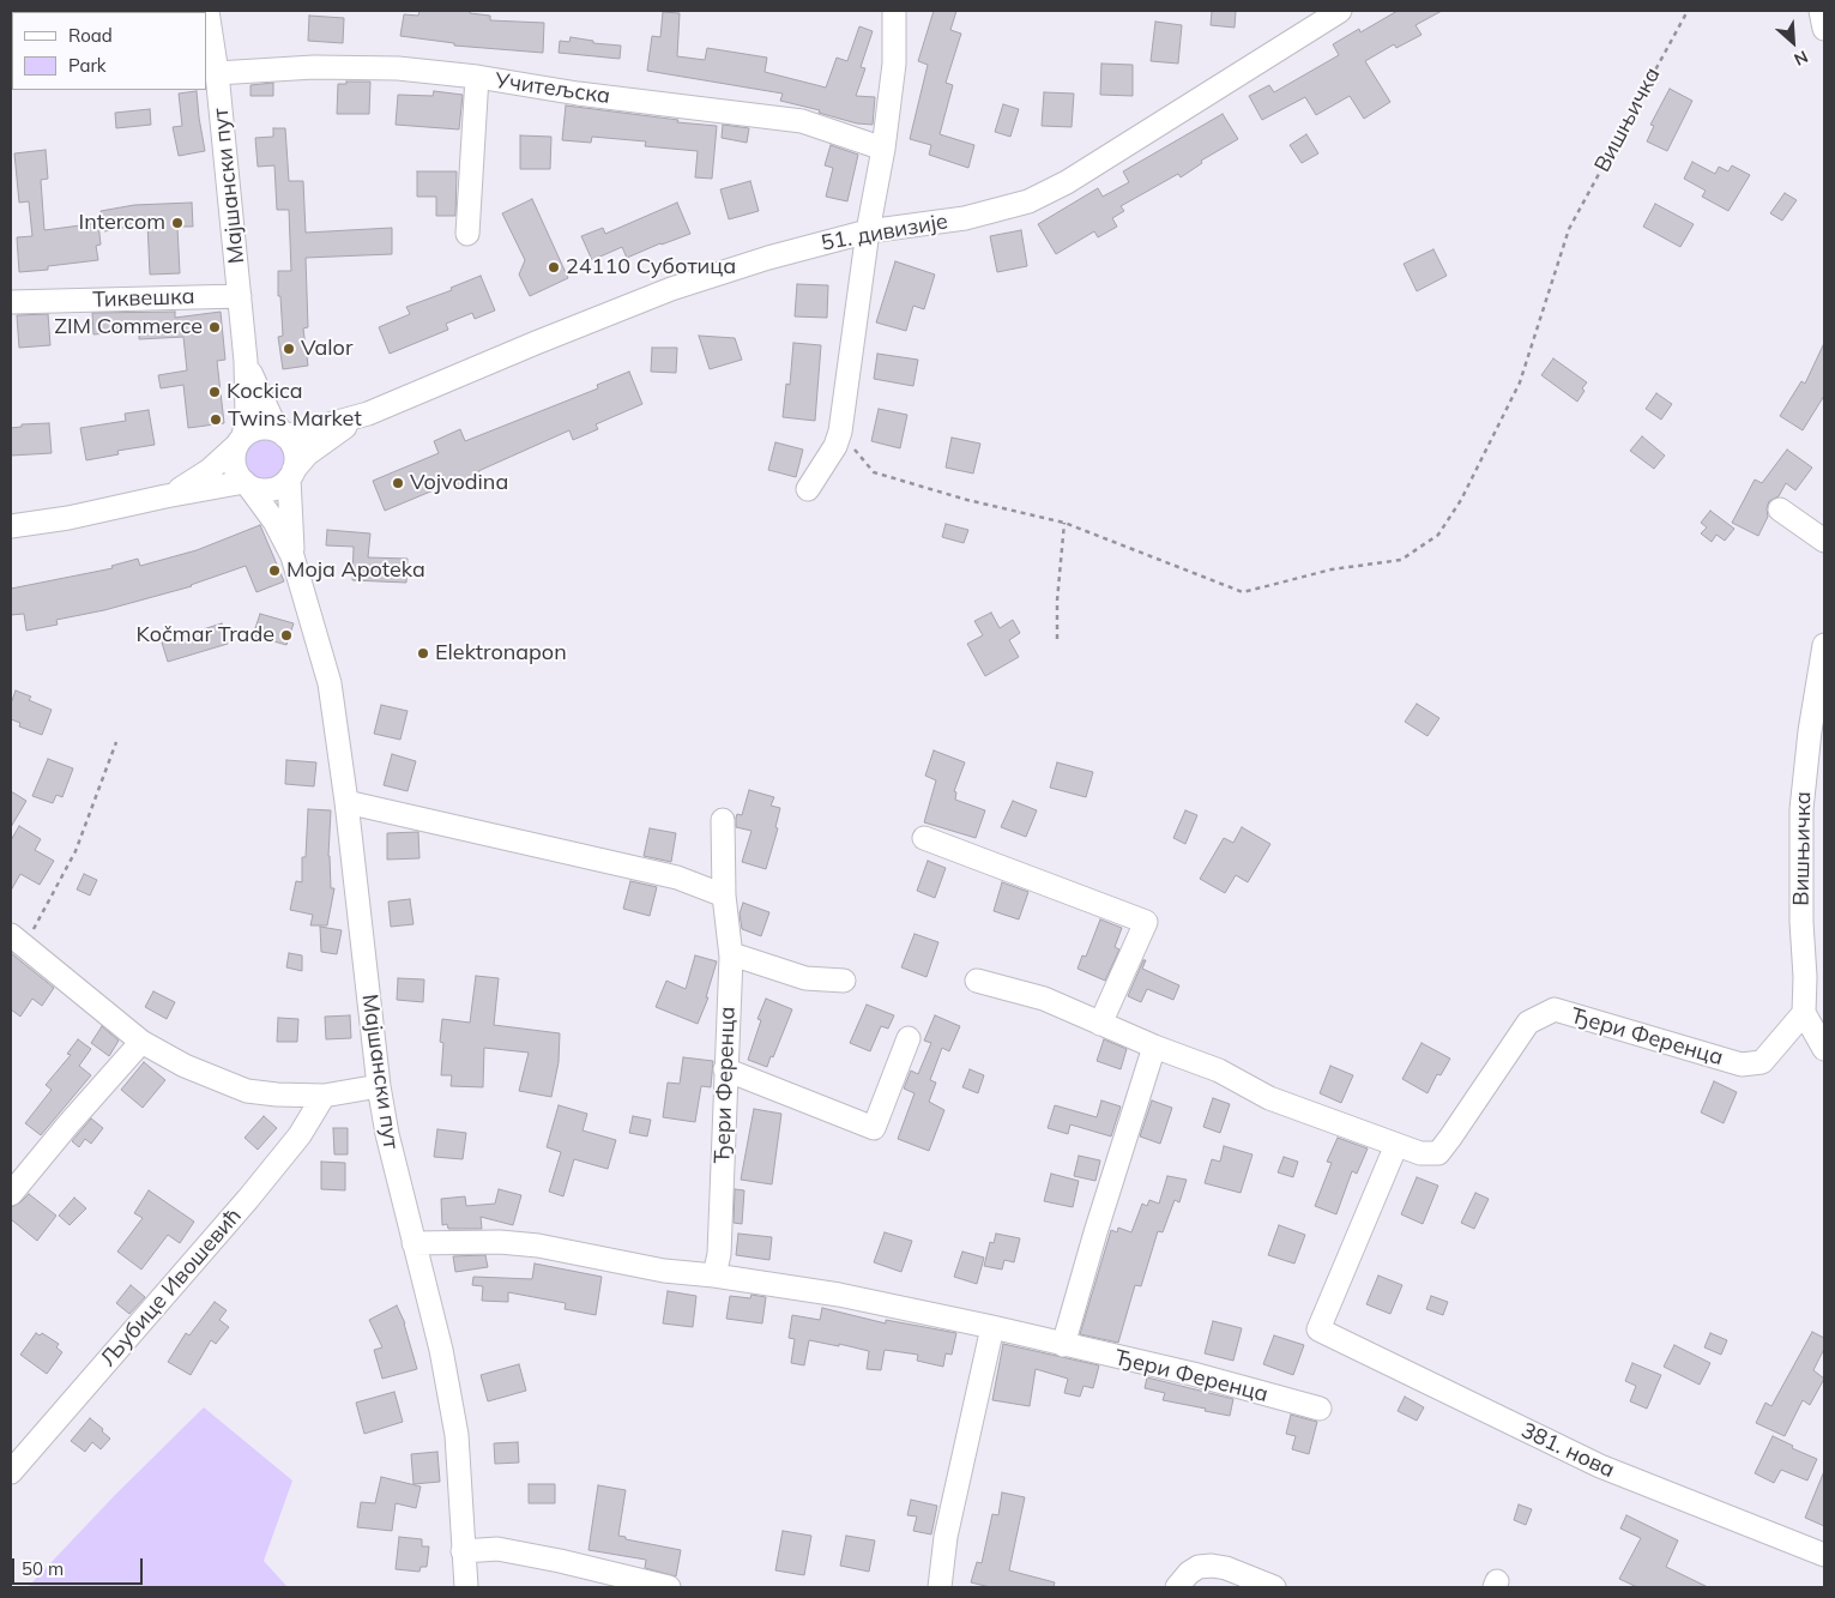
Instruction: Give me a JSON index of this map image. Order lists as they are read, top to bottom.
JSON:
{
  "streets": {
    "street": [
      "Учитељска",
      "Вишњичка",
      "Мајшански пут",
      "51. дивизије",
      "Тиквешка",
      "Ђери Ференца",
      "Љубице Ивошевић",
      "381. нова"
    ]
  },
  "crossings": [
    ["Учитељска", "Мајшански пут"],
    ["Вишњичка", "Ђери Ференца"],
    ["Мајшански пут", "51. дивизије"],
    ["Мајшански пут", "Тиквешка"],
    ["Мајшански пут", "Ђери Ференца"],
    ["Ђери Ференца", "381. нова"]
  ],
  "places": [
    "Intercom",
    "24110 Суботица",
    "ZIM Commerce",
    "Valor",
    "Kockica",
    "Twins Market",
    "Vojvodina",
    "Moja Apoteka",
    "Kočmar Trade",
    "Elektronapon"
  ],
  "legend": ["Road", "Park"],
  "scale_bar": "50 m",
  "north": "bottom right"
}
